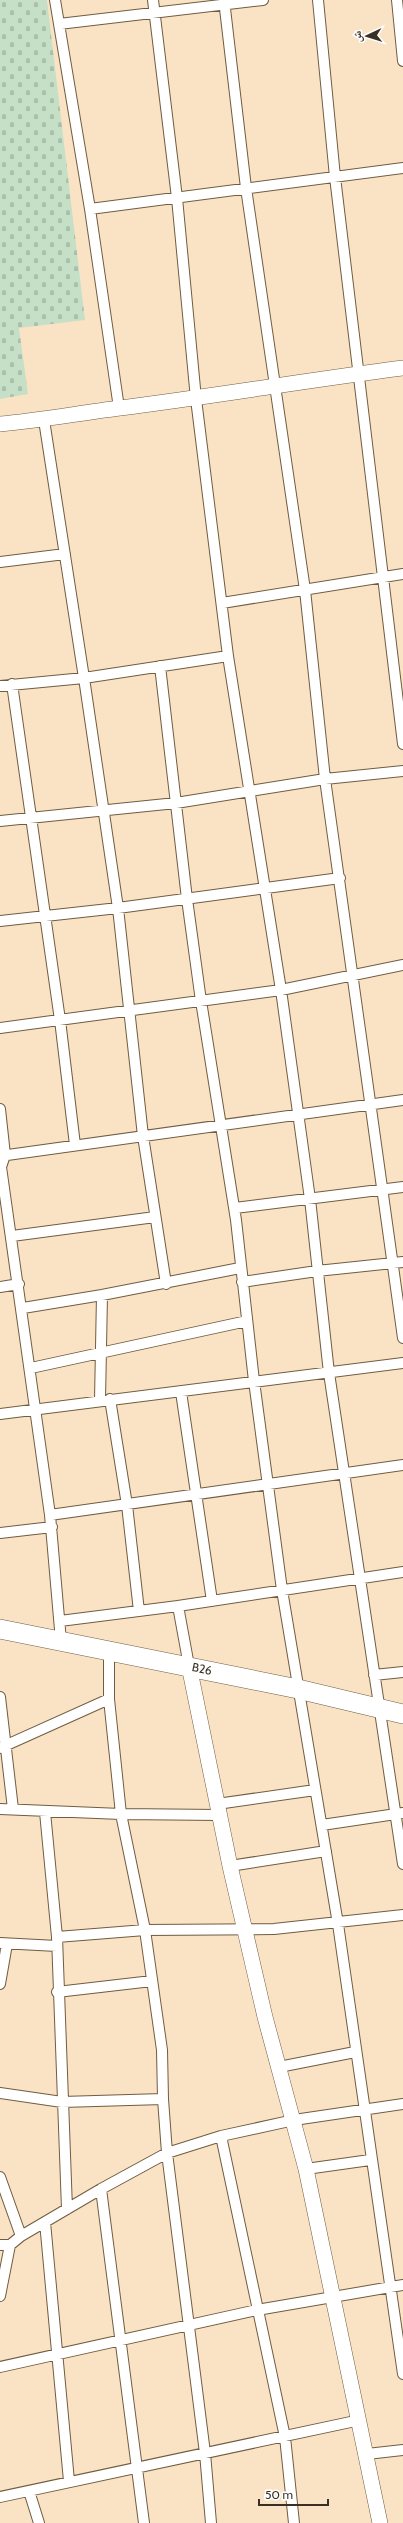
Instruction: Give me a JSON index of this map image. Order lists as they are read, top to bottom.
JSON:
{
  "streets": {
    "highway": ["B26"]
  },
  "scale_bar": "50 m",
  "north": "left"
}
